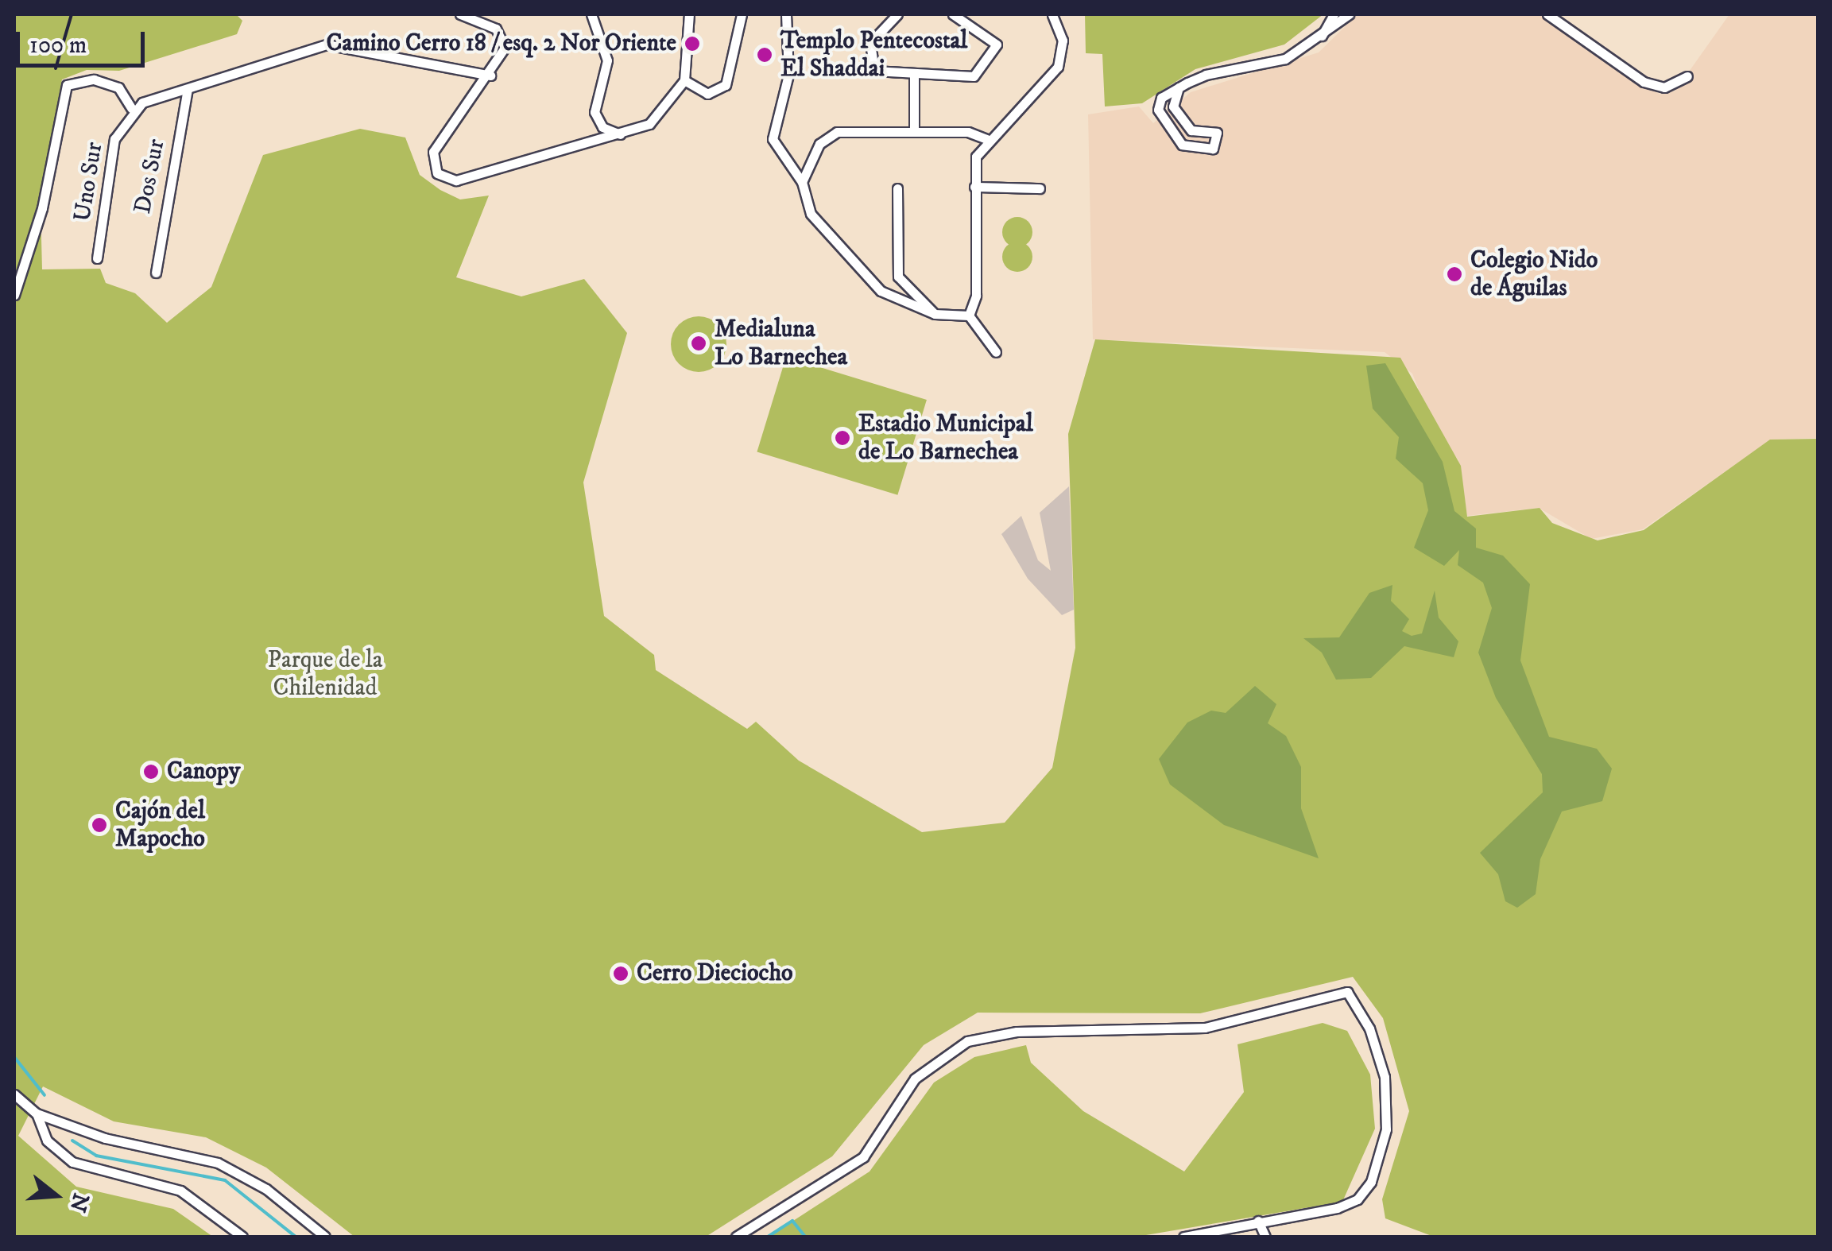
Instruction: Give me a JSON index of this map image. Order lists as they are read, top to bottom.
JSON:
{
  "streets": {
    "street": ["Dos Sur", "Uno Sur"]
  },
  "parks": ["Parque de la Chilenidad"],
  "places": [
    "Camino Cerro 18 / esq. 2 Nor Oriente",
    "Templo Pentecostal El Shaddai",
    "Colegio Nido de Águilas",
    "Medialuna Lo Barnechea",
    "Estadio Municipal de Lo Barnechea",
    "Canopy",
    "Cajón del Mapocho",
    "Cerro Dieciocho"
  ],
  "scale_bar": "100 m",
  "north": "right"
}
